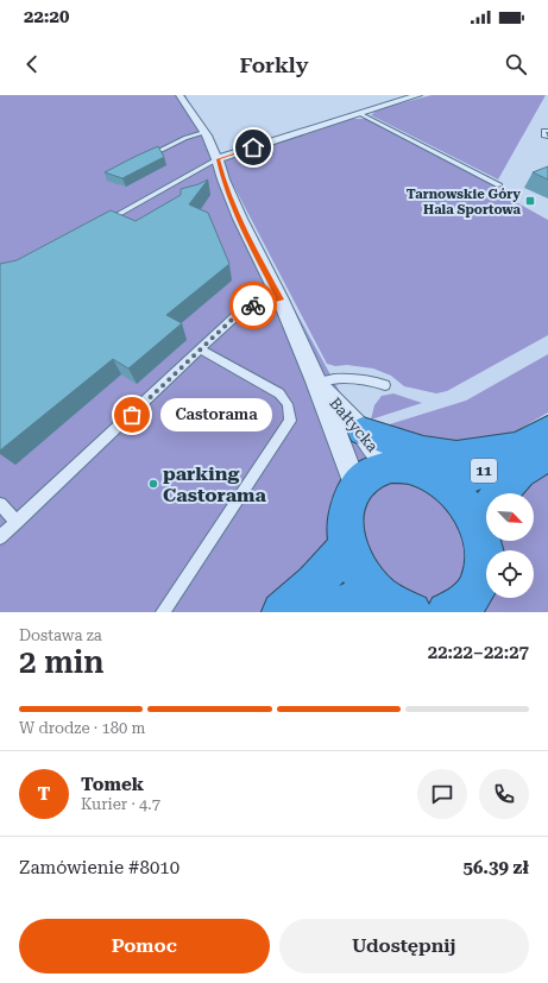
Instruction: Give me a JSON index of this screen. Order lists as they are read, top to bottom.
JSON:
{
  "streets": {
    "highway": ["11"],
    "street": ["Bałtycka"]
  },
  "places": {
    "transit": ["Tarnowskie Góry Hala Sportowa"],
    "other": ["Castorama", "parking Castorama"]
  },
  "north": "bottom right",
  "page": {
    "status": "22:20",
    "header": "Forkly",
    "bubble": "Castorama",
    "heading": ["2 min", "Dostawa za", "22:22–22:27"],
    "panel": [
      "Tomek",
      "Kurier · 4.7",
      "Zamówienie #8010",
      "56.39 zł"
    ],
    "bar": "W drodze · 180 m",
    "round": "T",
    "buttons": ["Pomoc", "Udostępnij"]
  }
}
